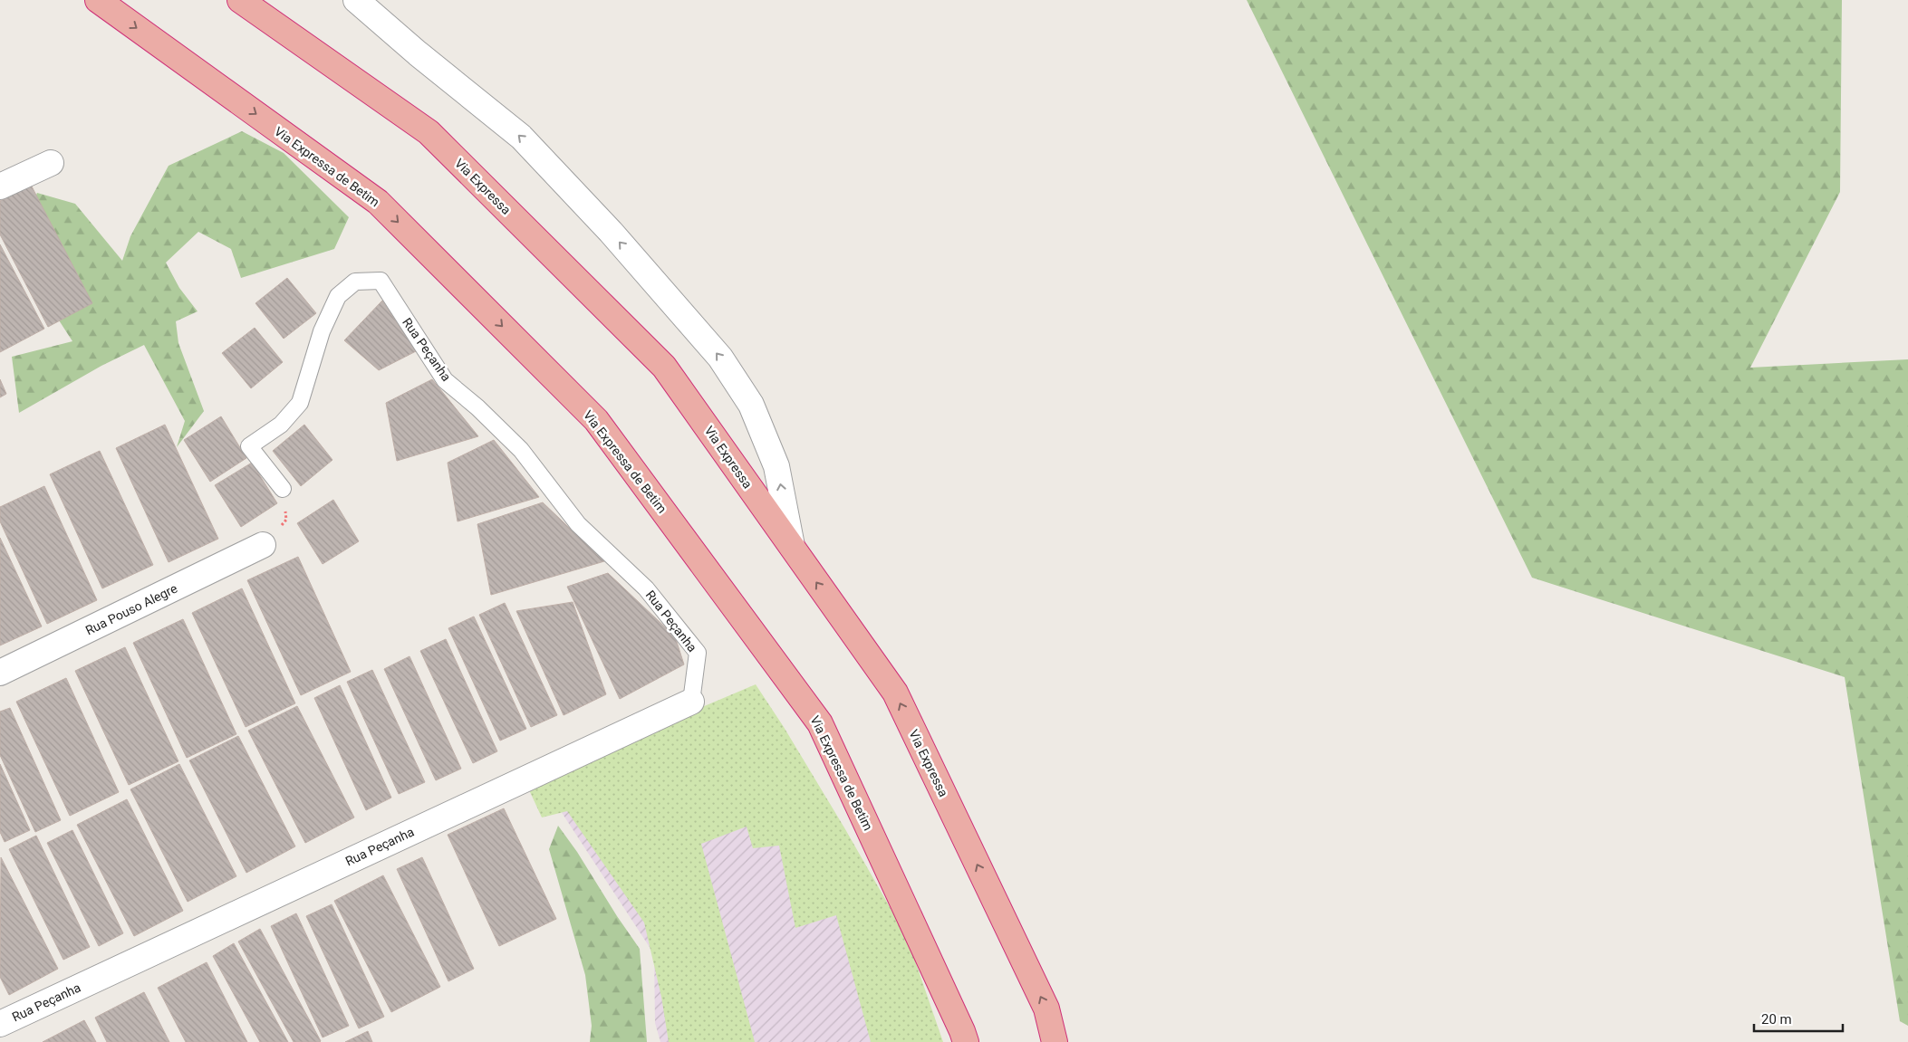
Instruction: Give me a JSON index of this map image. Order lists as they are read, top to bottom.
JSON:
{
  "streets": {
    "highway": ["Via Expressa de Betim", "Via Expressa"],
    "street": ["Rua Peçanha", "Rua Pouso Alegre"]
  },
  "one_way": ["Via Expressa de Betim", "Via Expressa"],
  "scale_bar": "20 m"
}
